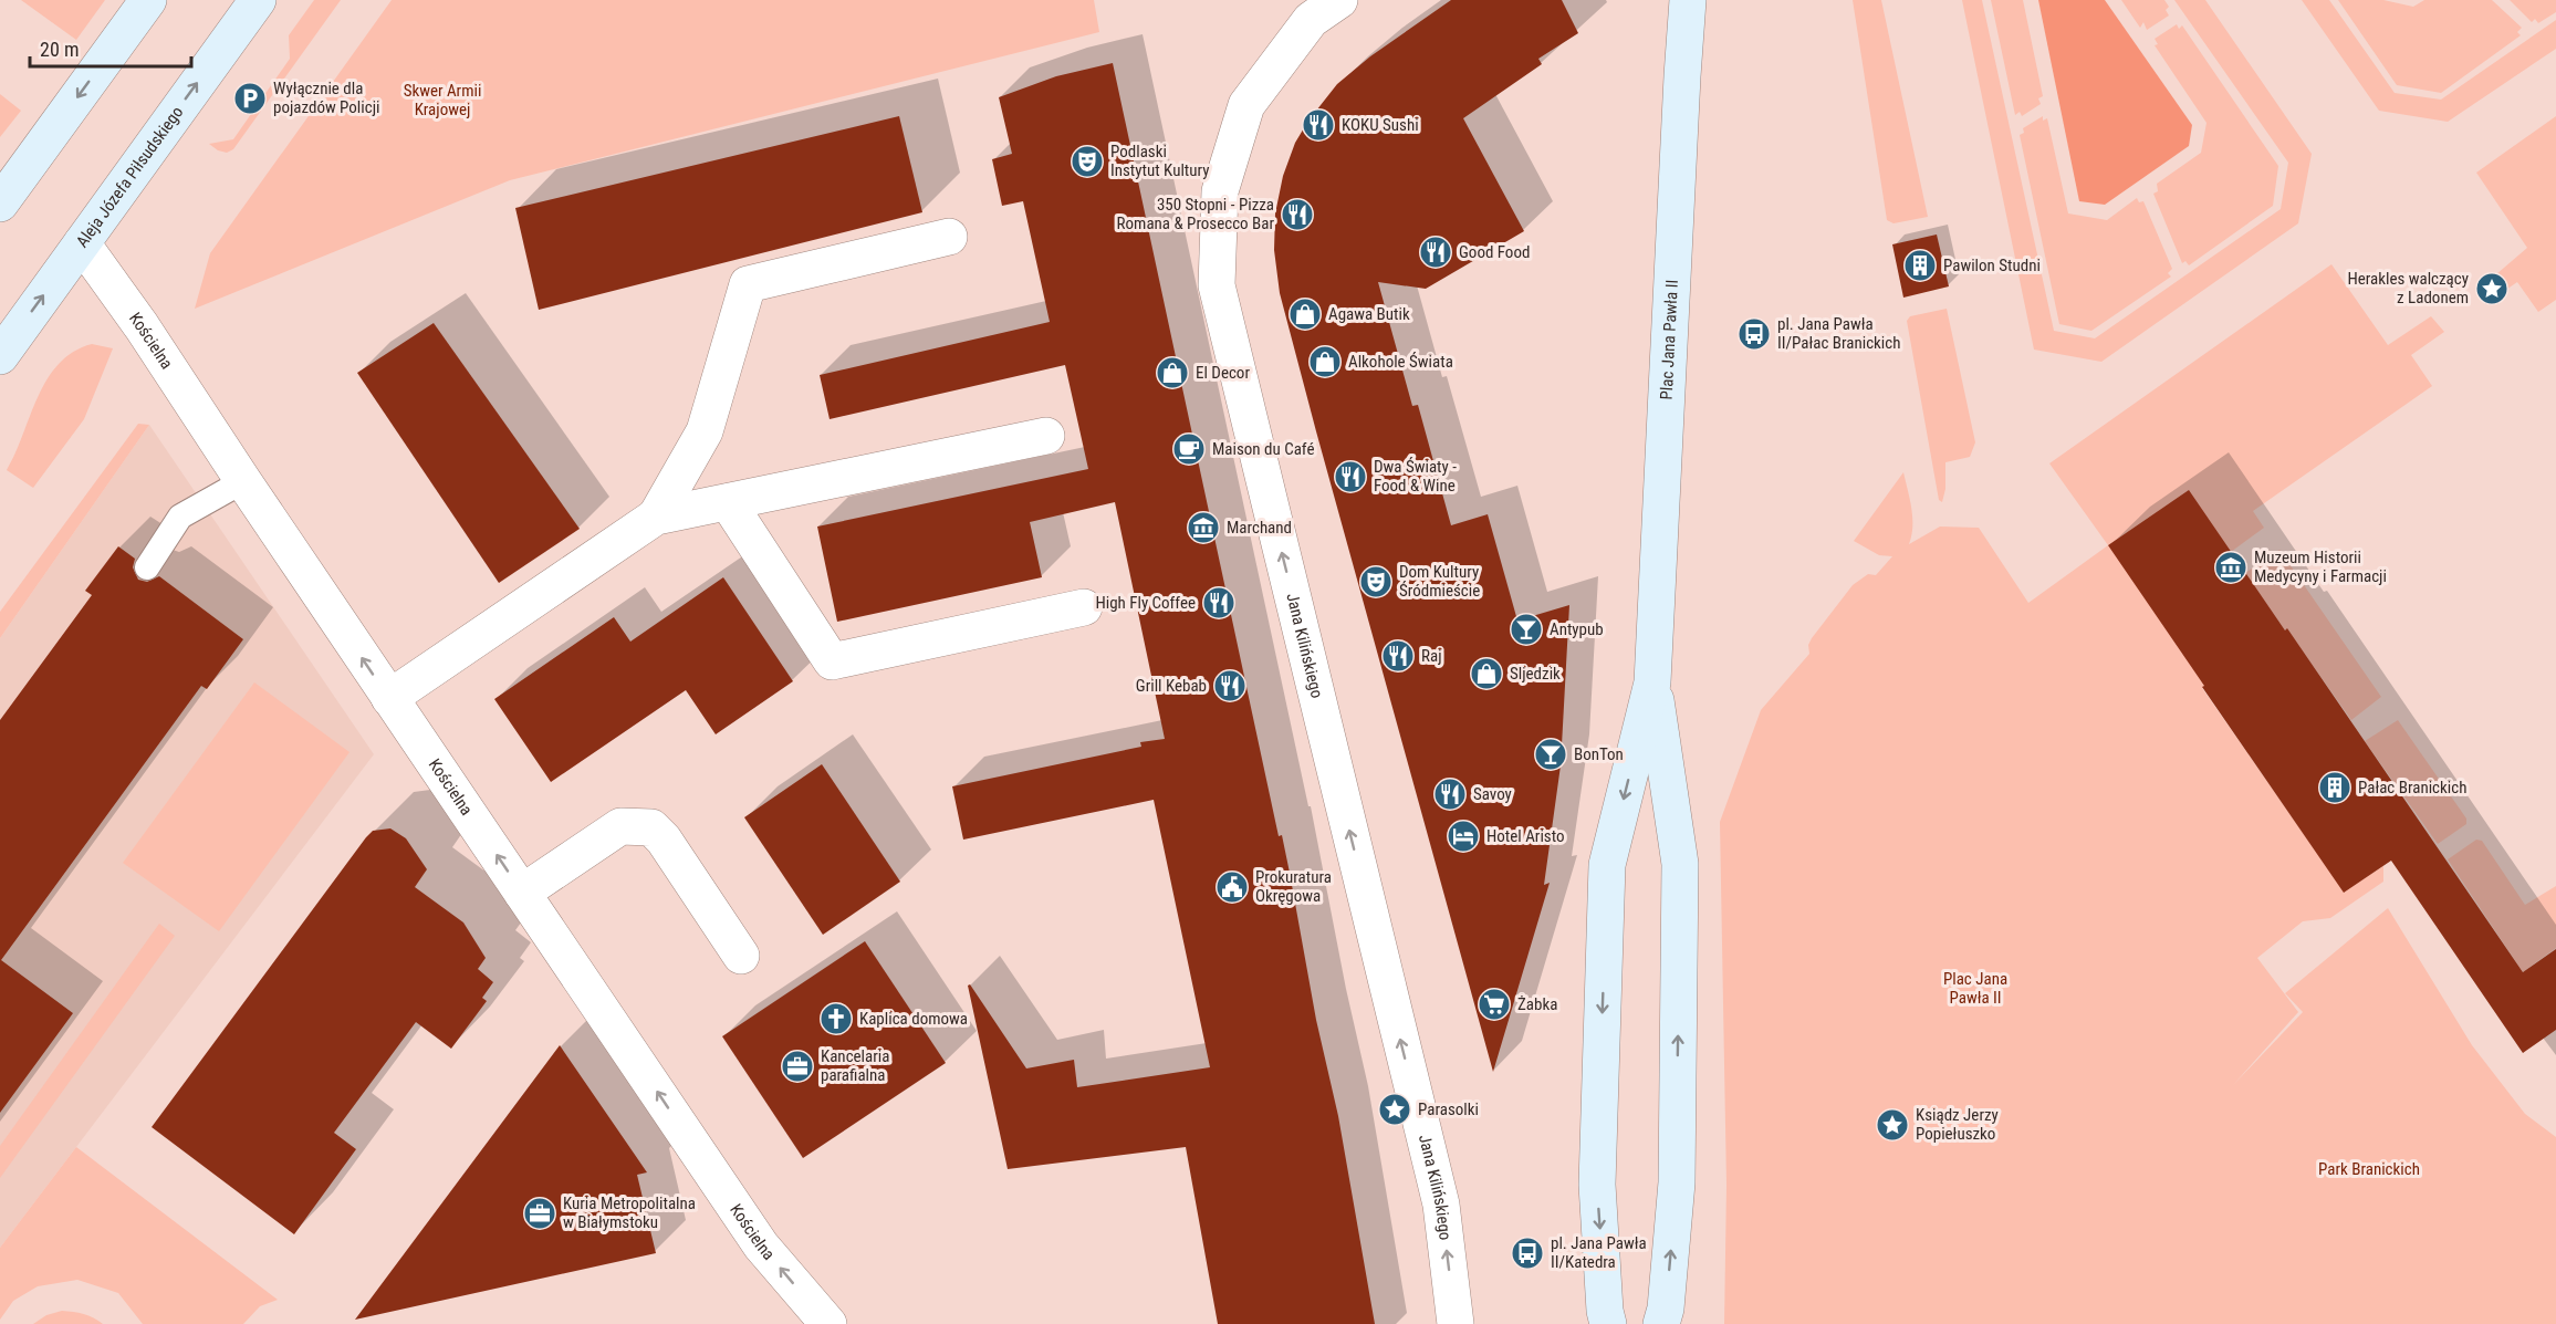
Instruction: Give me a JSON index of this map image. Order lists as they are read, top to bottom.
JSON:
{
  "streets": {
    "main road": ["Aleja Józefa Piłsudskiego", "Plac Jana Pawła II"],
    "street": ["Kościelna", "Jana Kilińskiego"]
  },
  "crossings": [
    ["Aleja Józefa Piłsudskiego", "Kościelna"]
  ],
  "one_way": ["Kościelna", "Jana Kilińskiego"],
  "parks": ["Skwer Armii Krajowej", "Plac Jana Pawła II", "Park Branickich"],
  "places": {
    "parking": ["Wyłącznie dla pojazdów Policji"],
    "restaurant": [
      "KOKU Sushi",
      "350 Stopni - Pizza Romana & Prosecco Bar",
      "Good Food",
      "Dwa Światy - Food & Wine",
      "High Fly Coffee",
      "Raj",
      "Grill Kebab",
      "Savoy"
    ],
    "theatre": ["Podlaski Instytut Kultury", "Dom Kultury Śródmieście"],
    "building": ["Pawilon Studni", "Pałac Branickich"],
    "place": ["Herakles walczący z Ladonem", "Parasolki", "Ksiądz Jerzy Popiełuszko"],
    "shop": [
      "Agawa Butik",
      "Alkohole Świata",
      "El Decor",
      "Sljedzik"
    ],
    "bus stop": ["pl. Jana Pawła II/Pałac Branickich", "pl. Jana Pawła II/Katedra"],
    "cafe": ["Maison du Café"],
    "museum": ["Marchand", "Muzeum Historii Medycyny i Farmacji"],
    "bar": ["Antypub", "BonTon"],
    "hotel": ["Hotel Aristo"],
    "public building": ["Prokuratura Okręgowa"],
    "supermarket": ["Żabka"],
    "church": ["Kaplica domowa"],
    "office": ["Kancelaria parafialna", "Kuria Metropolitalna w Białymstoku"]
  },
  "scale_bar": "20 m"
}
